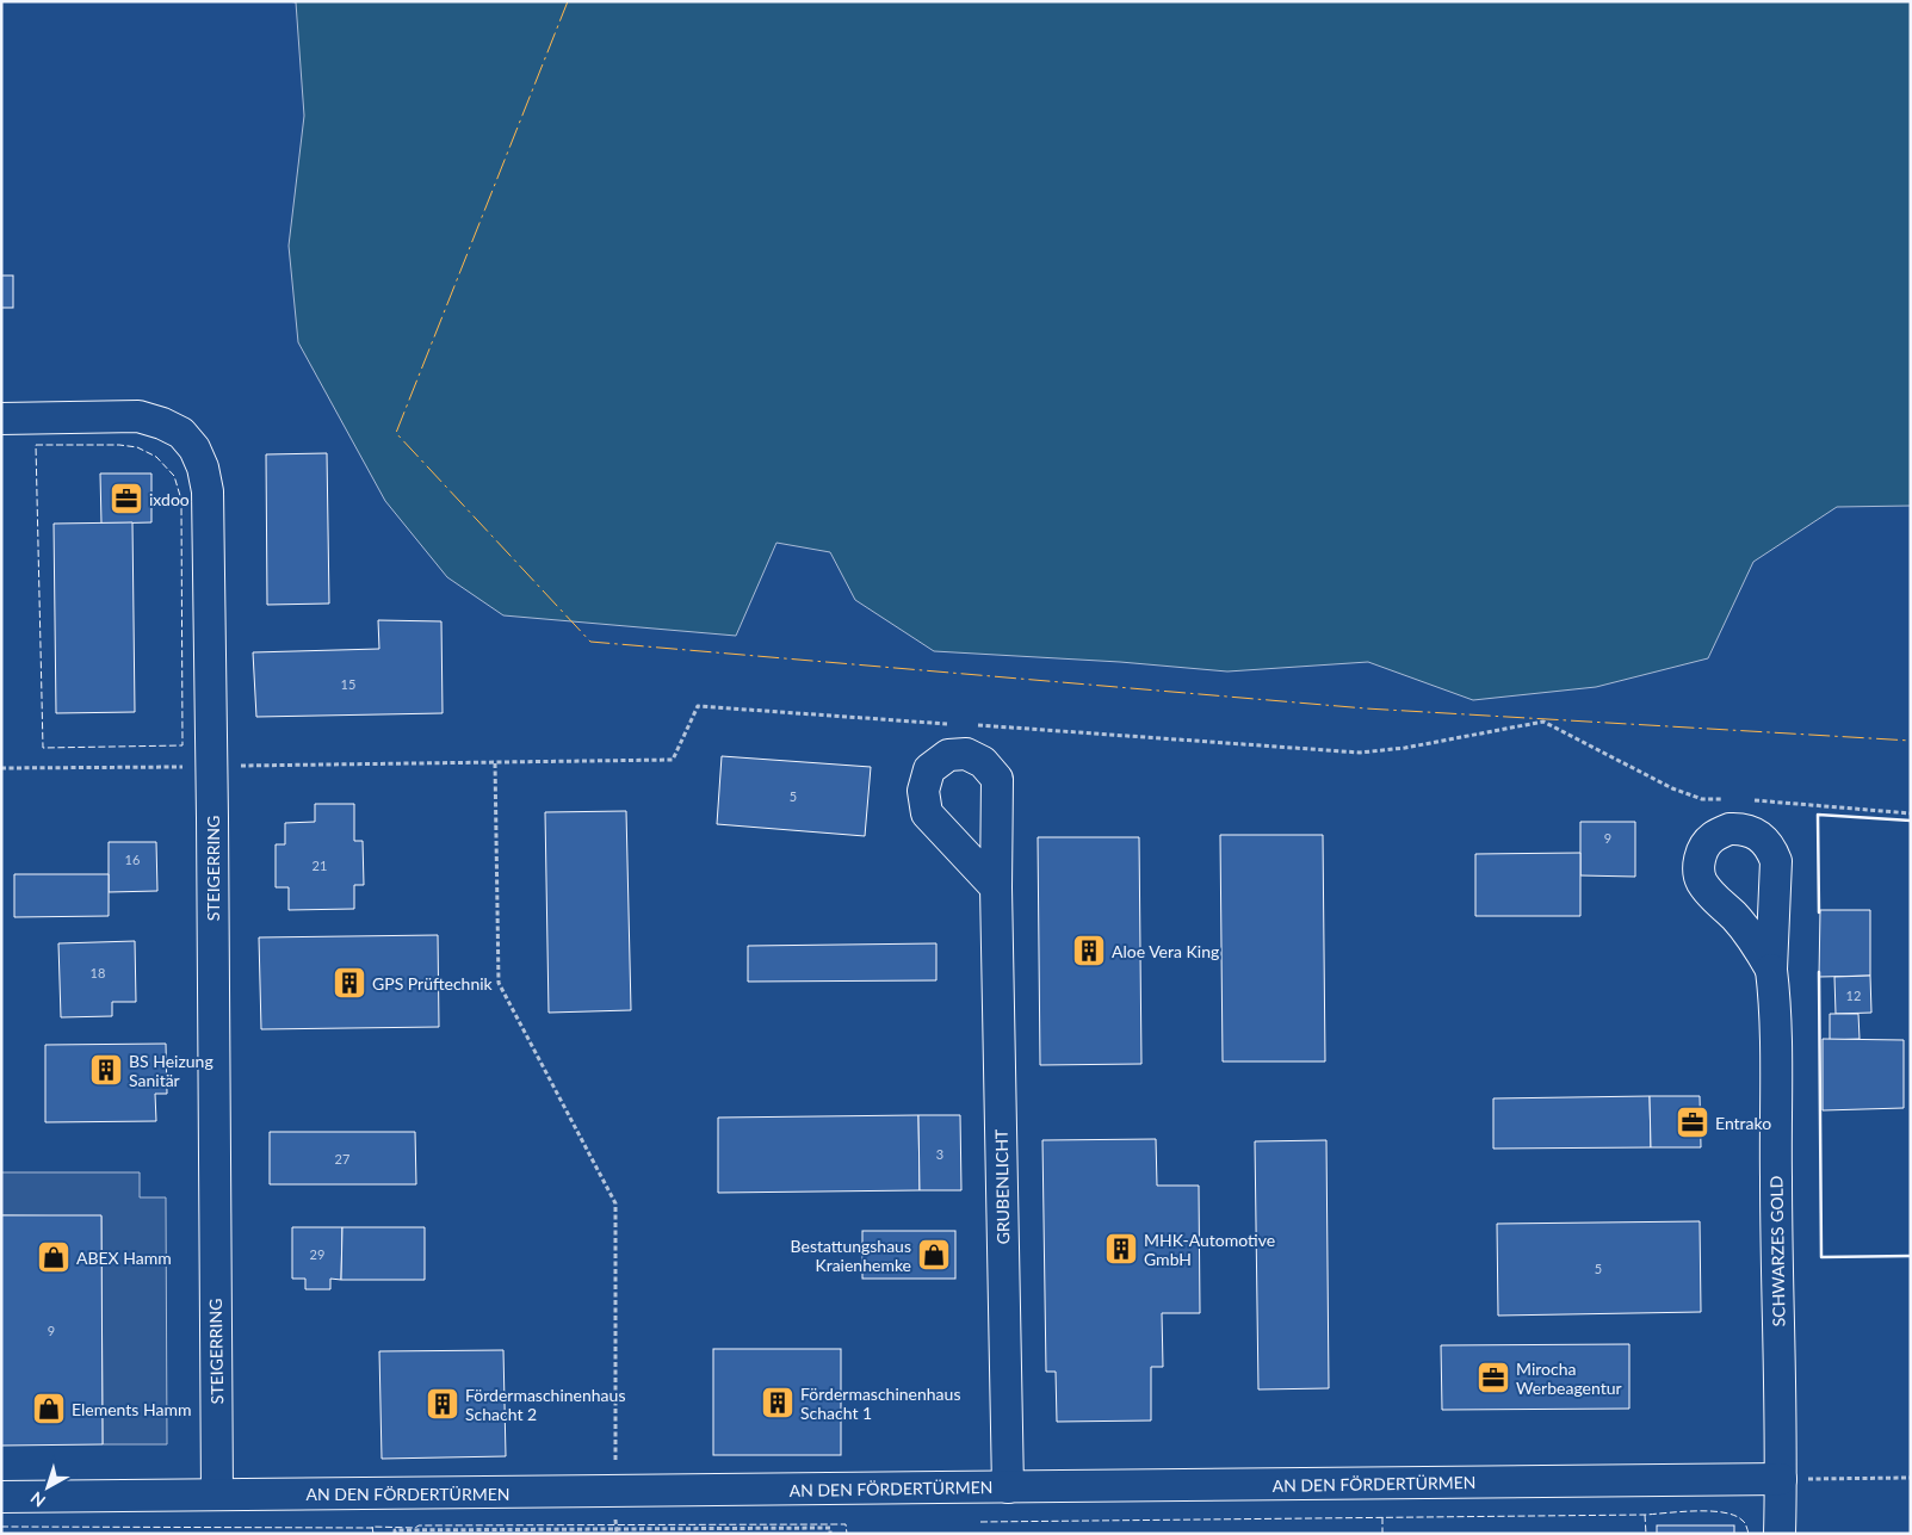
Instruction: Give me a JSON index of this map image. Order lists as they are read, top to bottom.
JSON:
{
  "streets": {
    "street": [
      "STEIGERRING",
      "GRUBENLICHT",
      "SCHWARZES GOLD",
      "AN DEN FÖRDERTÜRMEN"
    ]
  },
  "crossings": [
    ["STEIGERRING", "AN DEN FÖRDERTÜRMEN"],
    ["GRUBENLICHT", "AN DEN FÖRDERTÜRMEN"],
    ["SCHWARZES GOLD", "AN DEN FÖRDERTÜRMEN"]
  ],
  "places": {
    "office": ["ixdoo", "Entrako", "Mirocha Werbeagentur"],
    "building": [
      "Aloe Vera King",
      "GPS Prüftechnik",
      "BS Heizung Sanitär",
      "MHK-Automotive GmbH",
      "Fördermaschinenhaus Schacht 1",
      "Fördermaschinenhaus Schacht 2"
    ],
    "shop": ["Bestattungshaus Kraienhemke", "ABEX Hamm", "Elements Hamm"]
  },
  "house_numbers": [
    "15",
    "5",
    "9",
    "16",
    "21",
    "18",
    "12",
    "3",
    "27",
    "29",
    "5",
    "9"
  ],
  "north": "bottom left"
}
